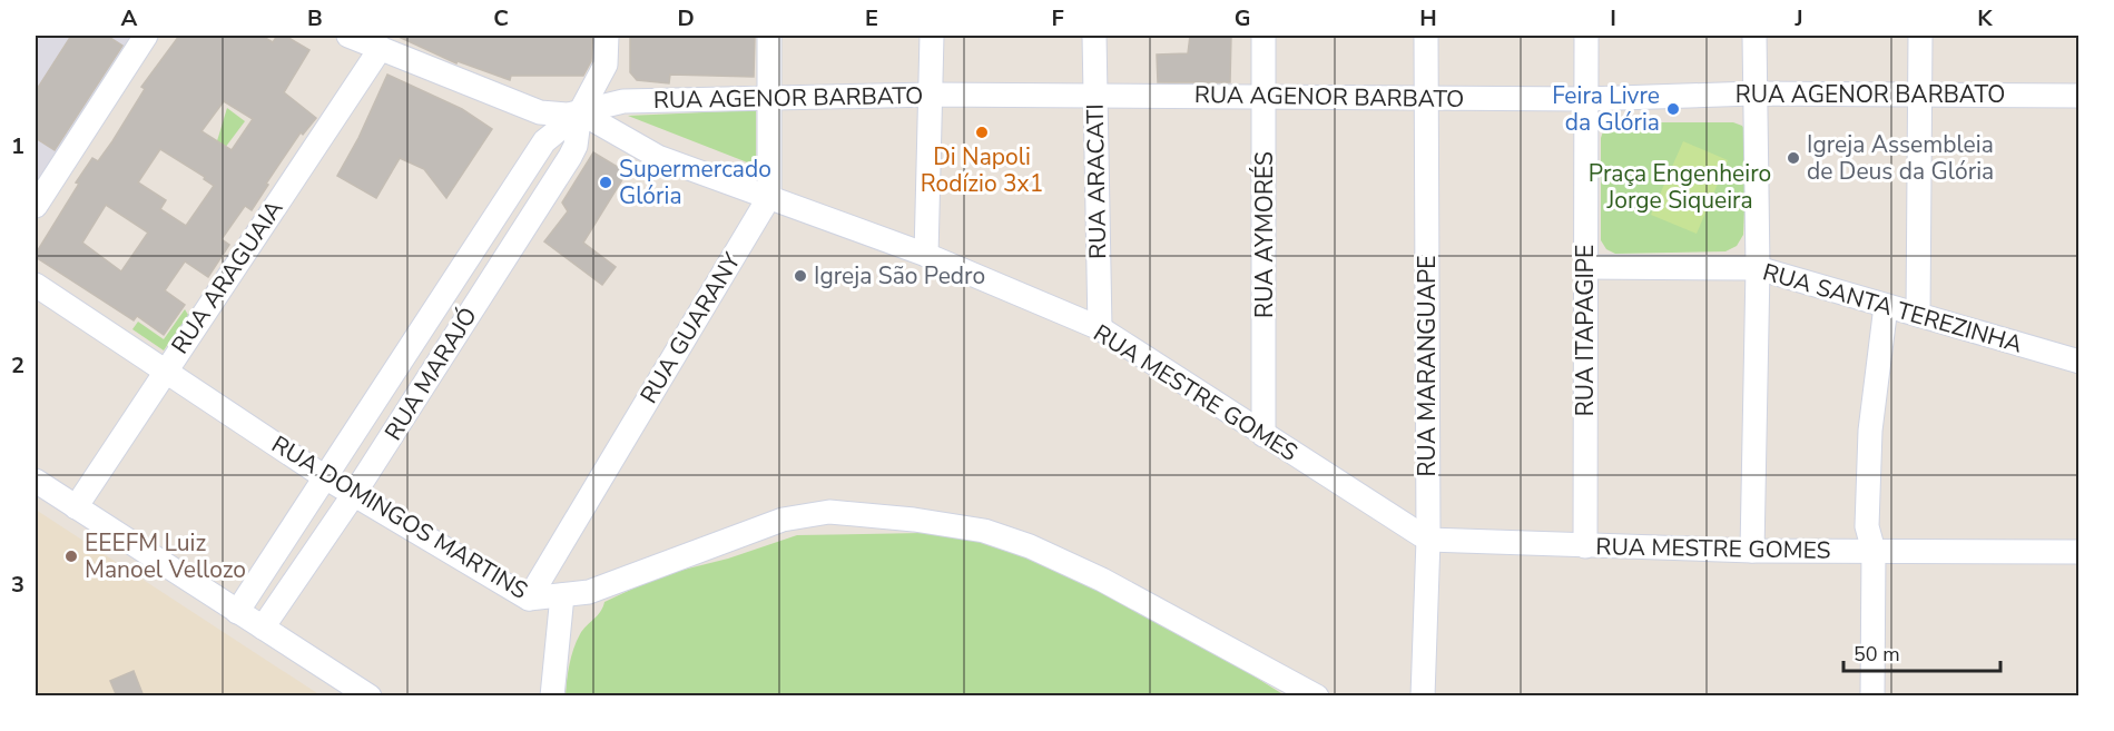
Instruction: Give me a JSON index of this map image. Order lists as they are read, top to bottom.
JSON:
{
  "streets": {
    "street": [
      "RUA AGENOR BARBATO",
      "RUA ARACATI",
      "RUA AYMORÉS",
      "RUA ARAGUAIA",
      "RUA SANTA TEREZINHA",
      "RUA GUARANY",
      "RUA ITAPAGIPE",
      "RUA MARANGUAPE",
      "RUA MARAJÓ",
      "RUA MESTRE GOMES",
      "RUA DOMINGOS MARTINS"
    ]
  },
  "crossings": [
    ["RUA AGENOR BARBATO", "RUA ARACATI"],
    ["RUA AGENOR BARBATO", "RUA AYMORÉS"],
    ["RUA AGENOR BARBATO", "RUA ITAPAGIPE"],
    ["RUA AGENOR BARBATO", "RUA MARANGUAPE"],
    ["RUA AGENOR BARBATO", "RUA MARAJÓ"],
    ["RUA AGENOR BARBATO", "RUA MESTRE GOMES"],
    ["RUA ARACATI", "RUA MESTRE GOMES"],
    ["RUA AYMORÉS", "RUA MESTRE GOMES"],
    ["RUA ARAGUAIA", "RUA DOMINGOS MARTINS"],
    ["RUA SANTA TEREZINHA", "RUA ITAPAGIPE"],
    ["RUA GUARANY", "RUA MESTRE GOMES"],
    ["RUA GUARANY", "RUA DOMINGOS MARTINS"],
    ["RUA ITAPAGIPE", "RUA MESTRE GOMES"],
    ["RUA MARANGUAPE", "RUA MESTRE GOMES"],
    ["RUA MARAJÓ", "RUA MESTRE GOMES"],
    ["RUA MARAJÓ", "RUA DOMINGOS MARTINS"]
  ],
  "parks": ["Praça Engenheiro Jorge Siqueira"],
  "places": [
    "Feira Livre da Glória",
    "Di Napoli Rodízio 3x1",
    "Igreja Assembleia de Deus da Glória",
    "Supermercado Glória",
    "Igreja São Pedro",
    "EEEFM Luiz Manoel Vellozo"
  ],
  "scale_bar": "50 m",
  "grid": {
    "columns": [
      "A",
      "B",
      "C",
      "D",
      "E",
      "F",
      "G",
      "H",
      "I",
      "J",
      "K"
    ],
    "rows": ["1", "2", "3"]
  }
}
